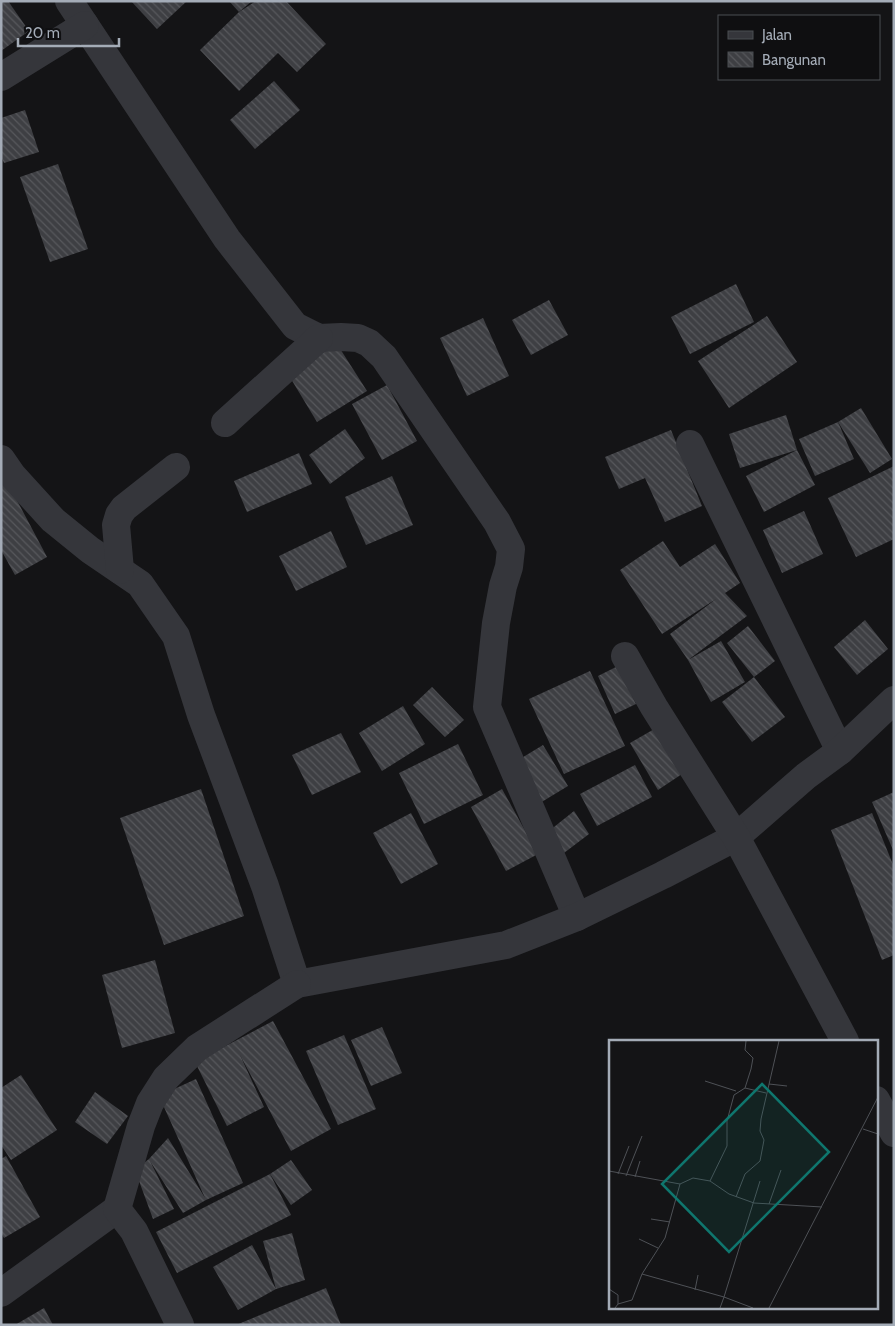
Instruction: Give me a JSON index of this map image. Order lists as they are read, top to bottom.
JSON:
{
  "legend": ["Jalan", "Bangunan"],
  "scale_bar": "20 m"
}
